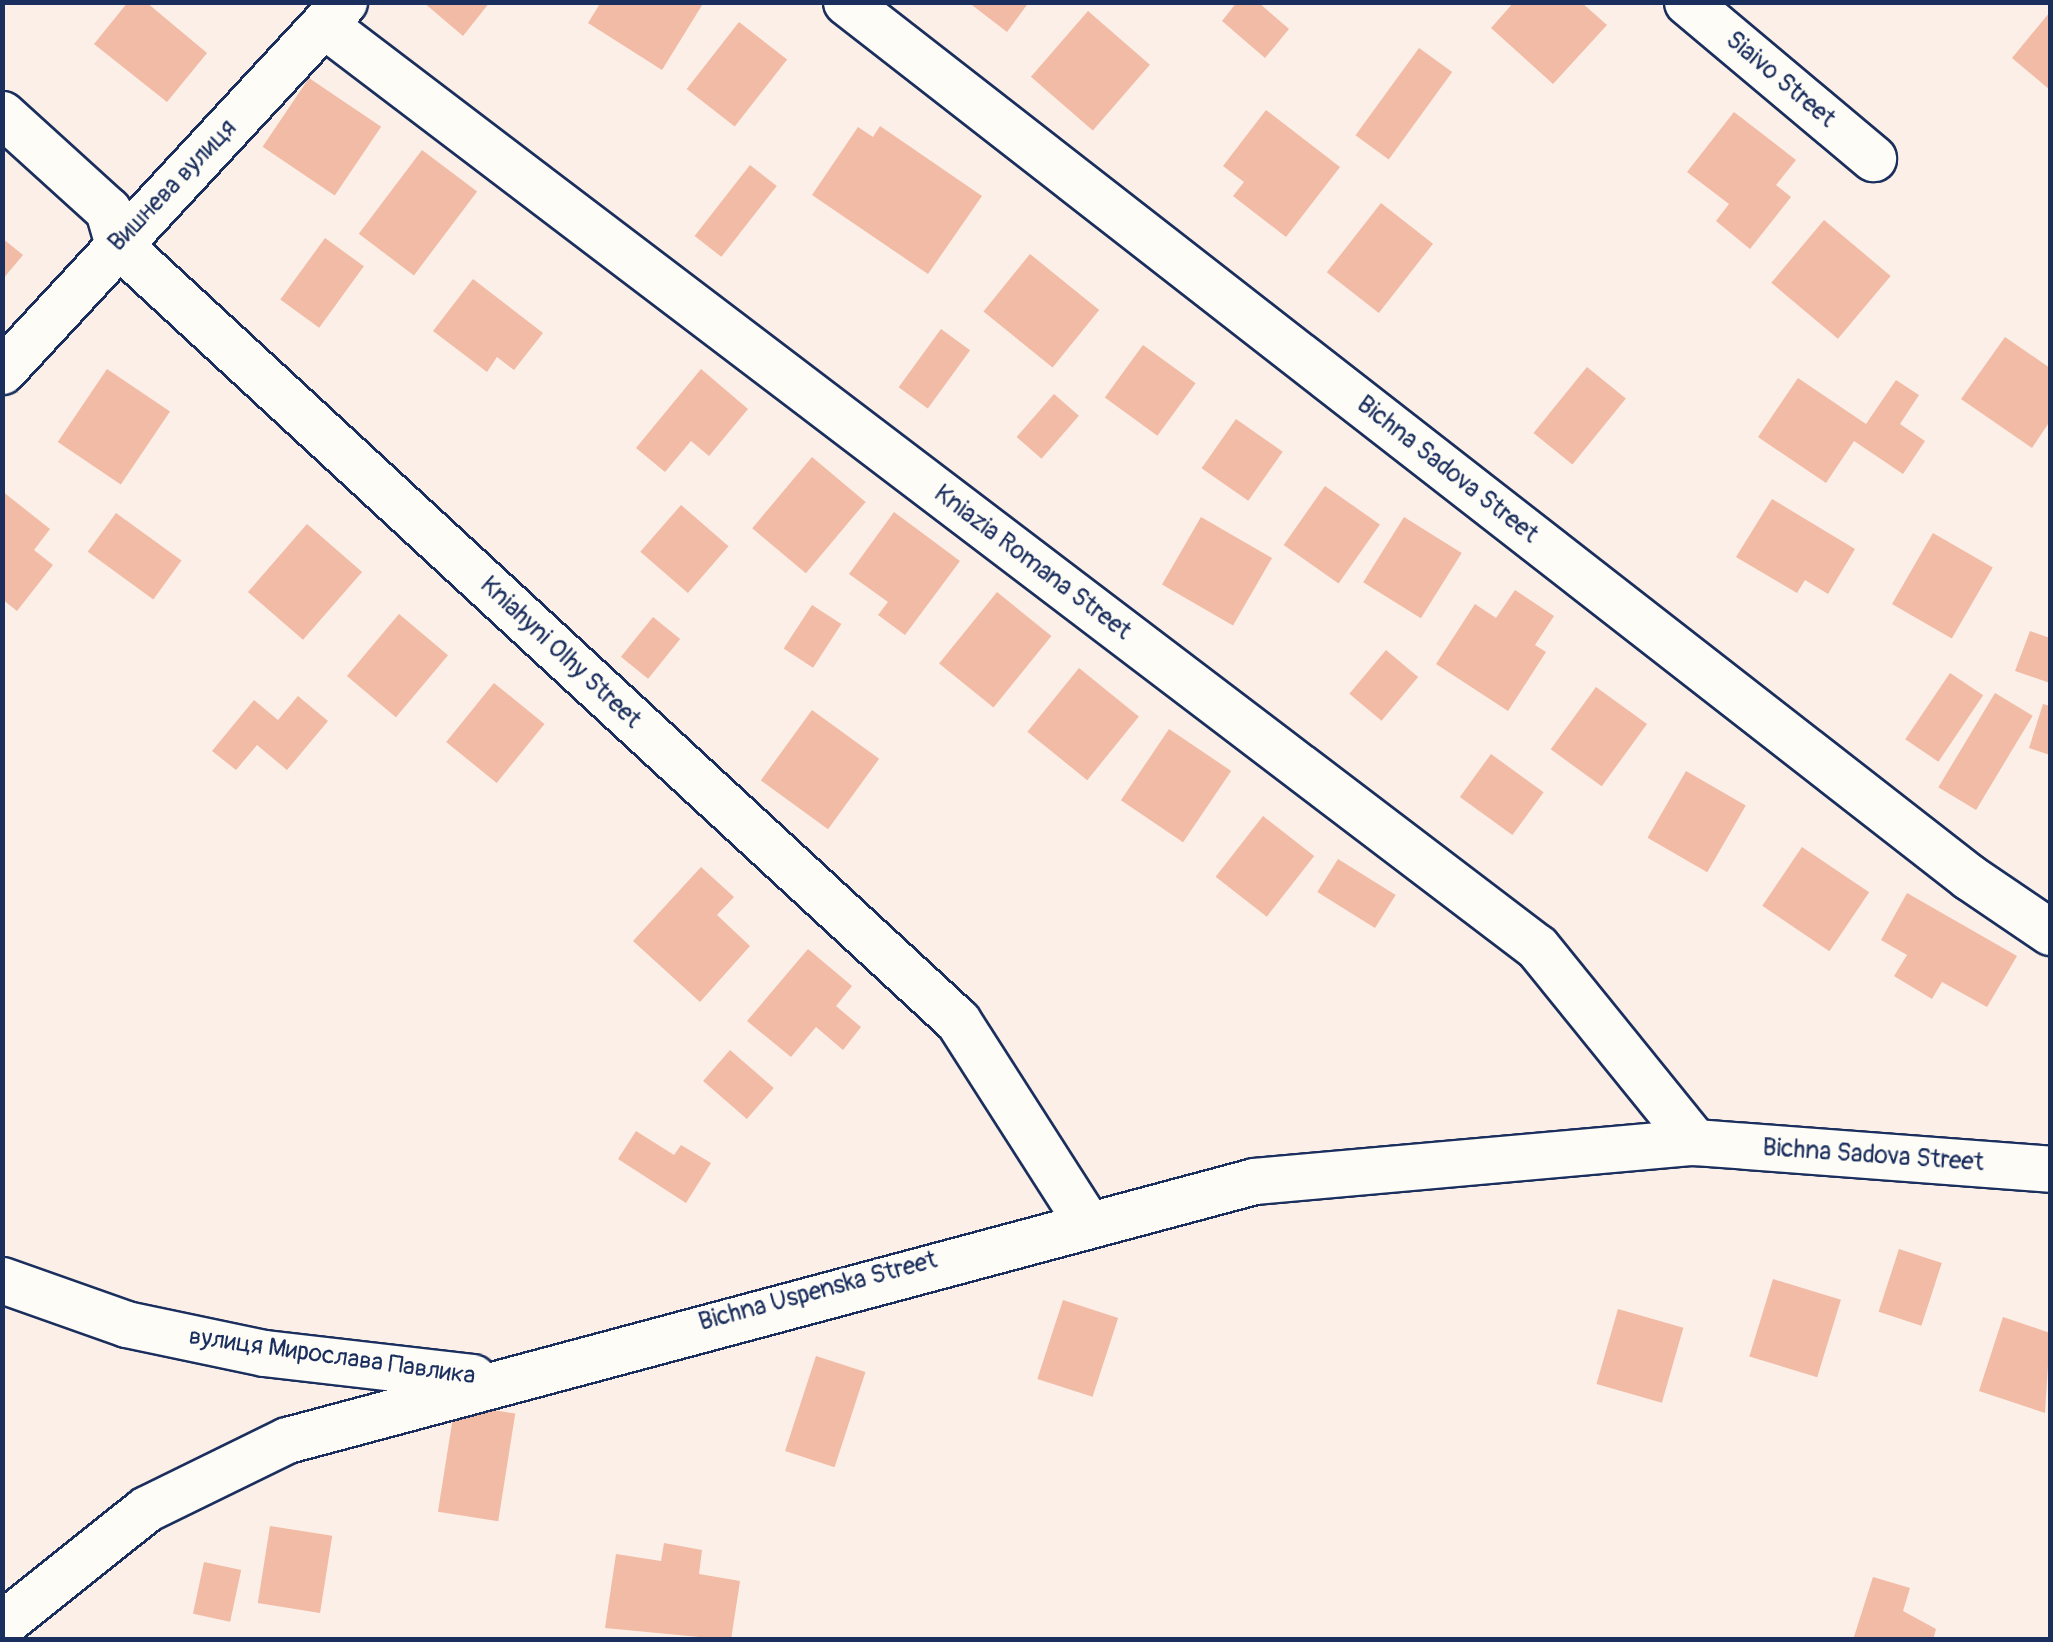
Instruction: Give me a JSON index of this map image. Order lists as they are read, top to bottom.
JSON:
{
  "streets": {
    "street": [
      "Siaivo Street",
      "Вишнева вулиця",
      "Bichna Sadova Street",
      "Kniazia Romana Street",
      "Kniahyni Olhy Street",
      "Bichna Uspenska Street",
      "вулиця Мирослава Павлика"
    ]
  },
  "crossings": [
    ["Вишнева вулиця", "Kniazia Romana Street"],
    ["Вишнева вулиця", "Kniahyni Olhy Street"],
    ["Bichna Sadova Street", "Kniazia Romana Street"],
    ["Bichna Sadova Street", "Bichna Uspenska Street"],
    ["Kniazia Romana Street", "Bichna Uspenska Street"],
    ["Kniahyni Olhy Street", "Bichna Uspenska Street"],
    ["Bichna Uspenska Street", "вулиця Мирослава Павлика"]
  ]
}
